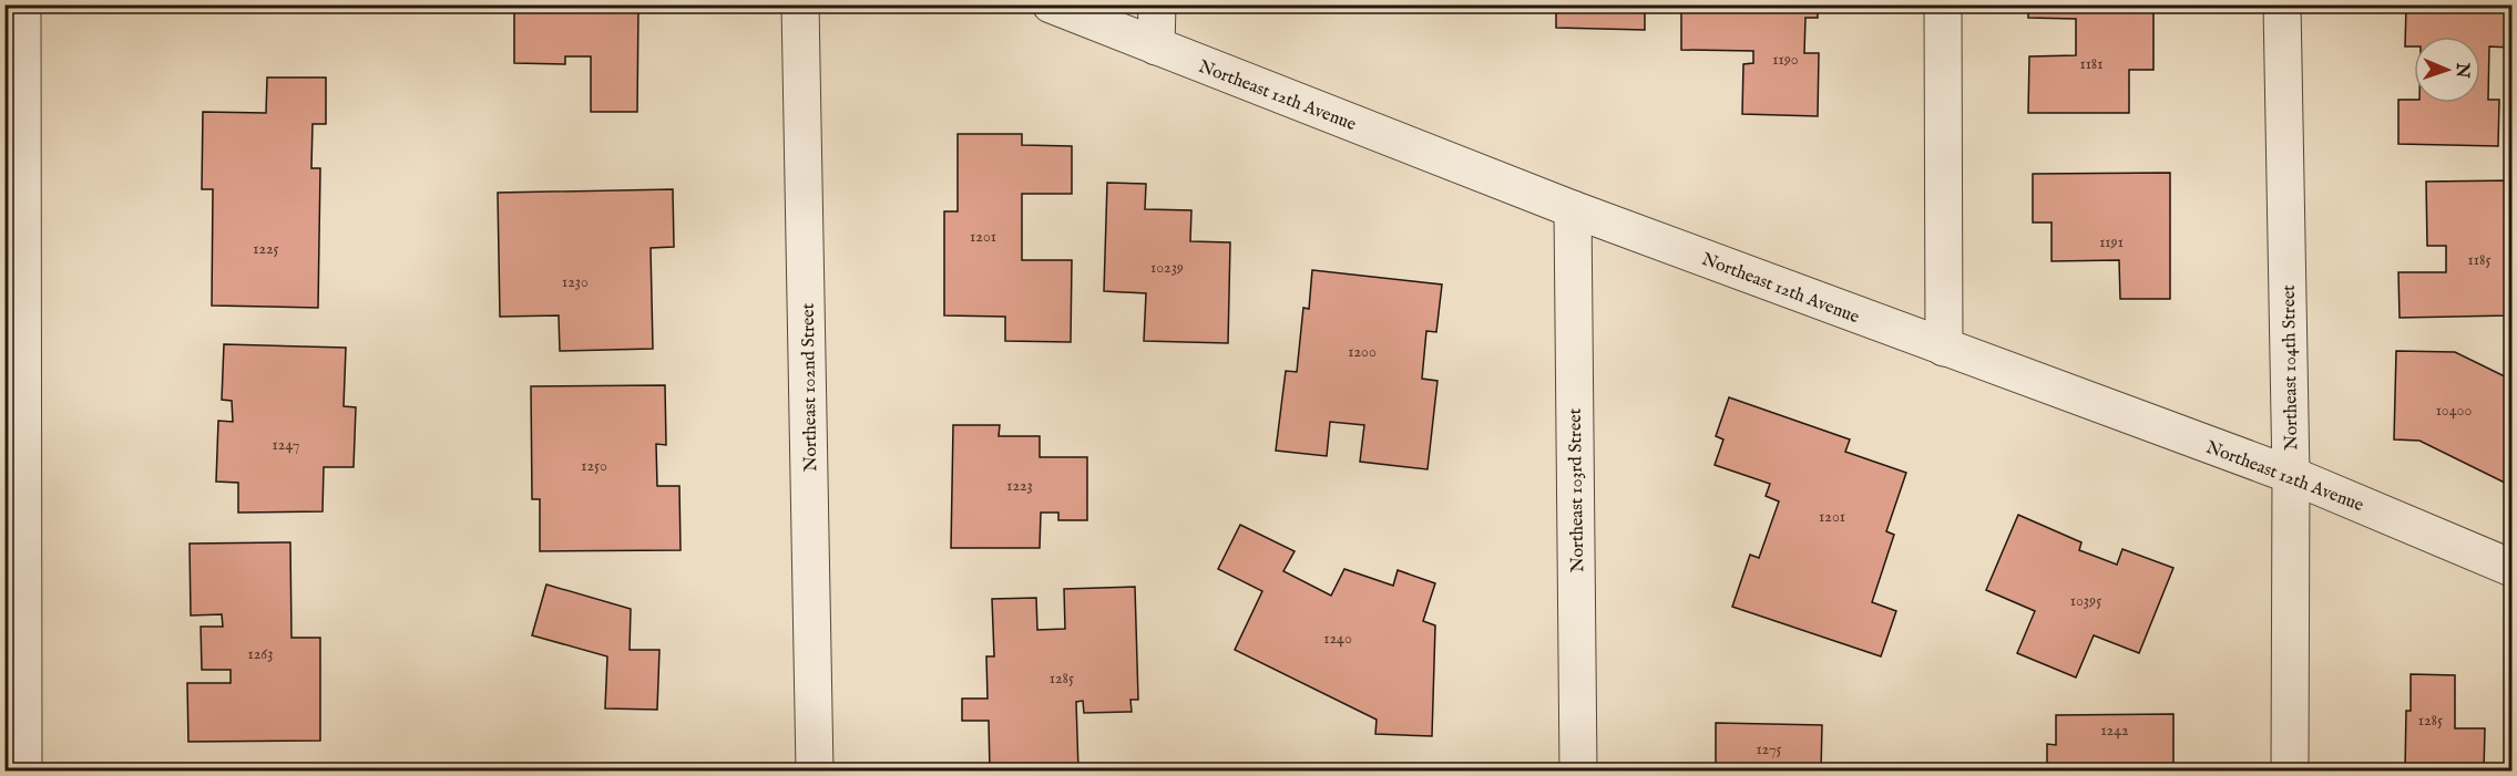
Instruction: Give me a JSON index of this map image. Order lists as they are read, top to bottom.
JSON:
{
  "streets": {
    "street": [
      "Northeast 12th Avenue",
      "Northeast 104th Street",
      "Northeast 102nd Street",
      "Northeast 103rd Street"
    ]
  },
  "crossings": [
    ["Northeast 12th Avenue", "Northeast 104th Street"],
    ["Northeast 12th Avenue", "Northeast 103rd Street"]
  ],
  "house_numbers": [
    "1190",
    "1181",
    "1201",
    "1191",
    "1225",
    "1185",
    "10239",
    "1230",
    "1200",
    "10400",
    "1247",
    "1250",
    "1223",
    "1201",
    "10395",
    "1240",
    "1263",
    "1285",
    "1285",
    "1242",
    "1275"
  ],
  "north": "right"
}
